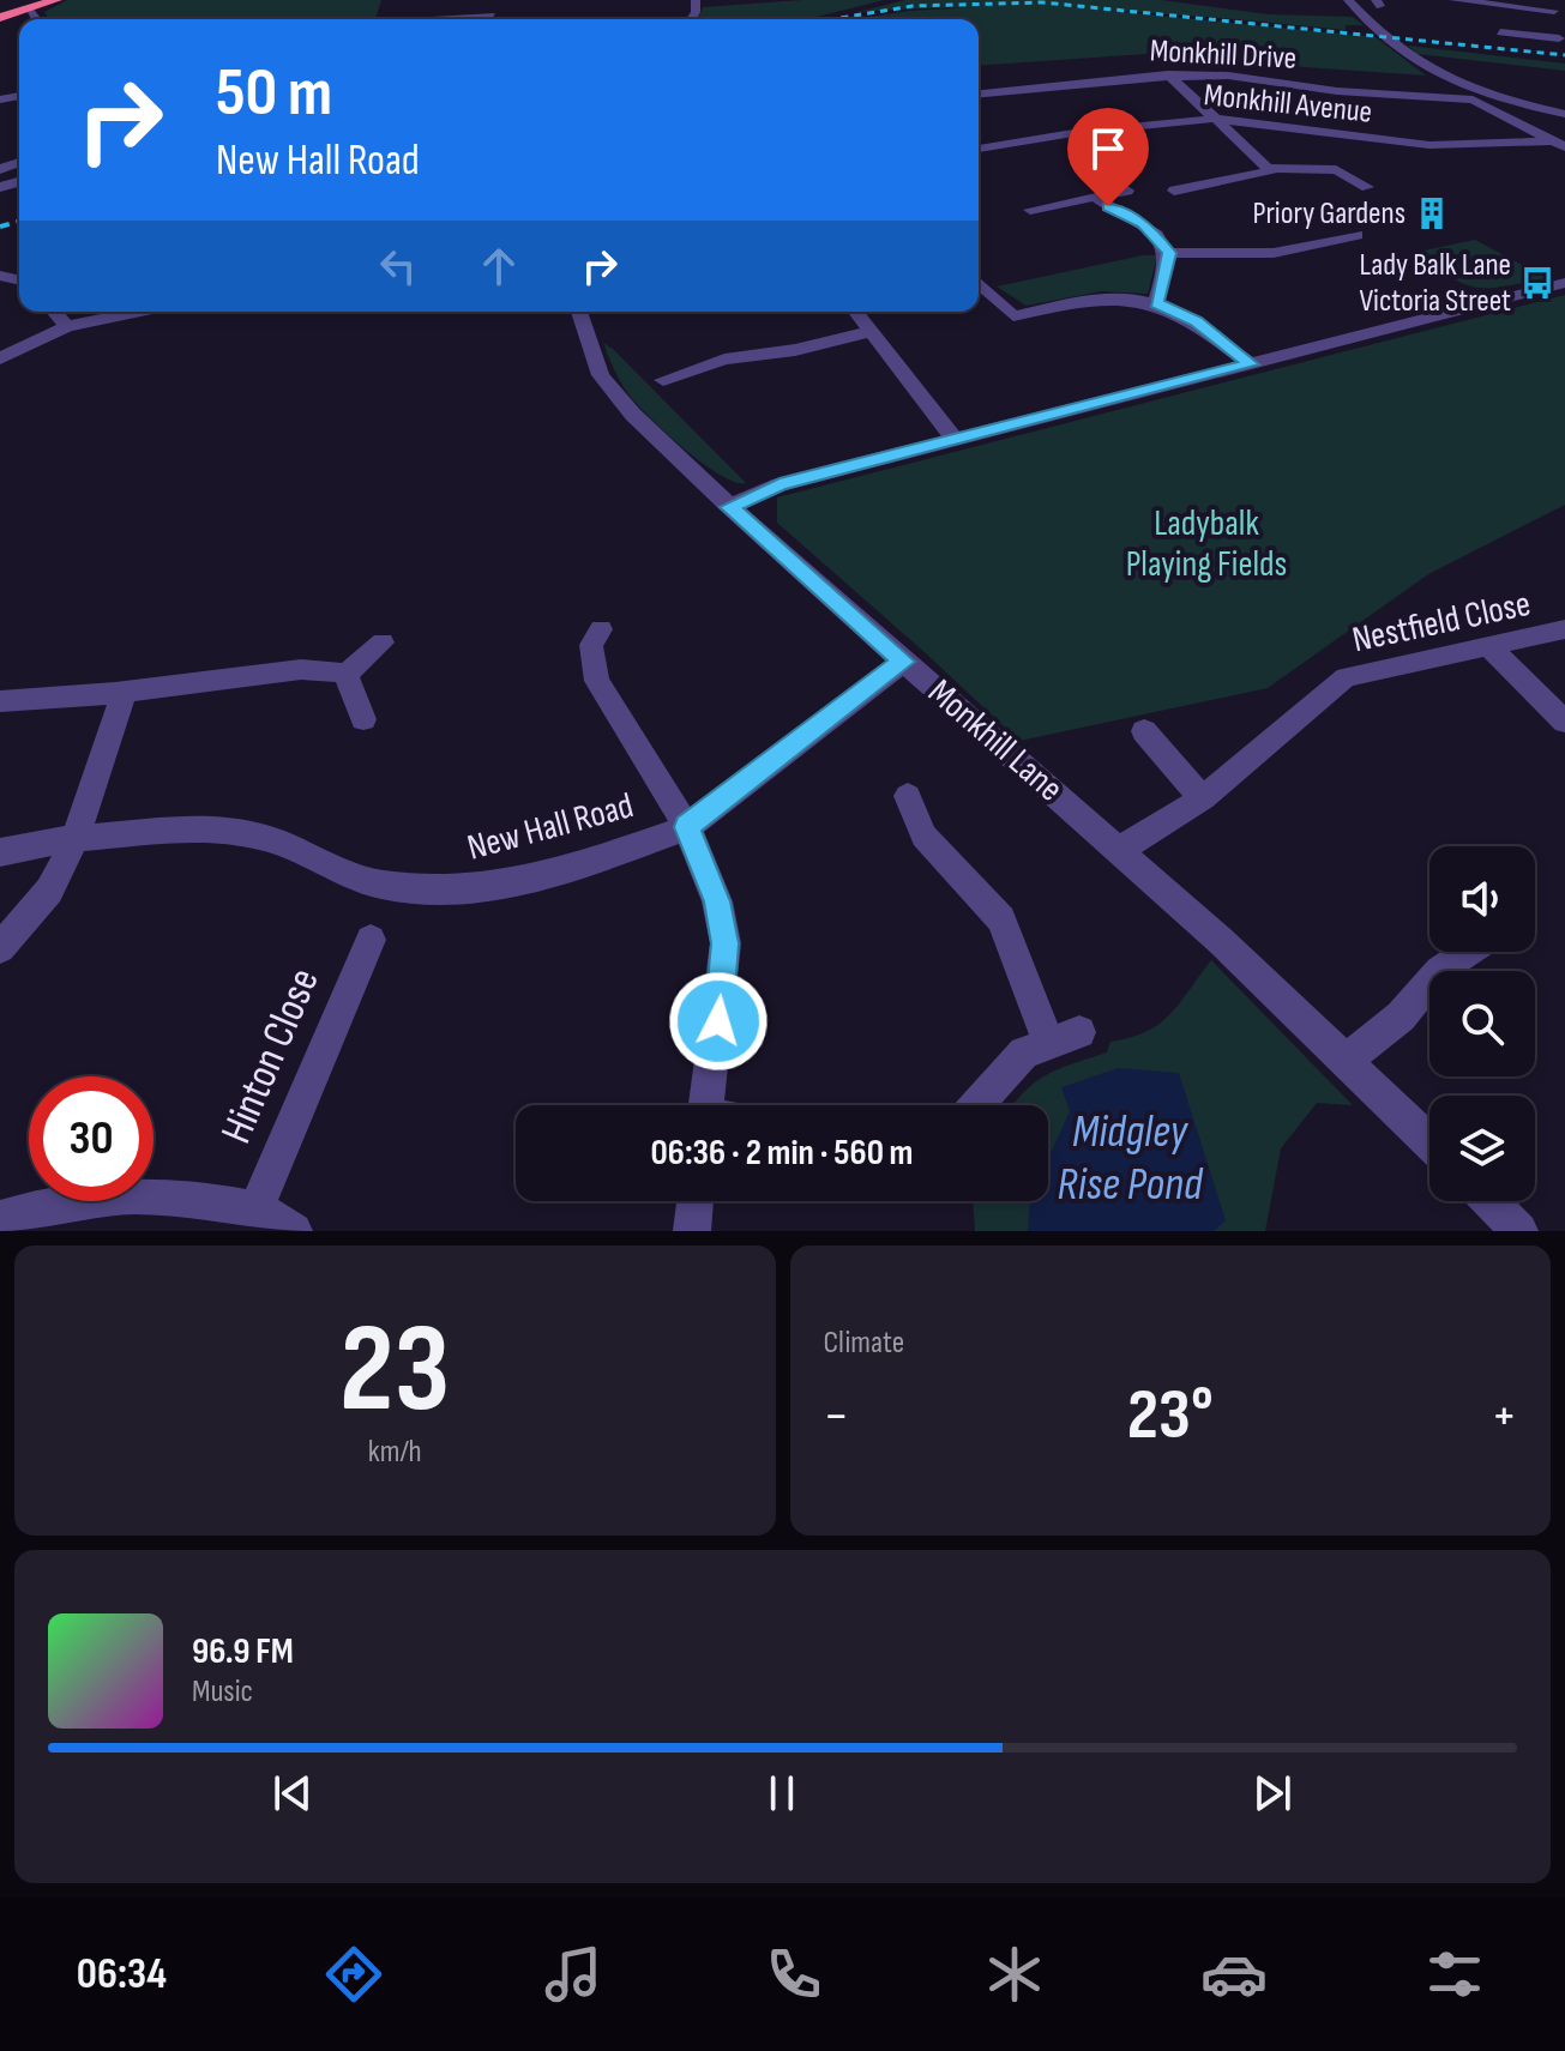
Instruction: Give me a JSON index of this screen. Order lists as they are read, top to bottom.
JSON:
{
  "streets": {
    "street": [
      "Monkhill Drive",
      "Monkhill Avenue",
      "Nestfield Close",
      "Monkhill Lane",
      "New Hall Road",
      "Hinton Close"
    ]
  },
  "crossings": [
    ["Nestfield Close", "Monkhill Lane"],
    ["Monkhill Lane", "New Hall Road"]
  ],
  "water": ["Midgley Rise Pond"],
  "parks": ["Ladybalk Playing Fields"],
  "places": {
    "building": ["Priory Gardens"],
    "bus stop": ["Lady Balk Lane Victoria Street"]
  },
  "page": {
    "turn": ["50 m", "New Hall Road"],
    "limit": "30",
    "trip": "06:36 · 2 min · 560 m",
    "tile": [
      ["23", "km/h"],
      "Climate"
    ],
    "heat": ["−", "23°", "+"],
    "song": ["96.9 FM", "Music"],
    "tabs": "06:34"
  }
}
